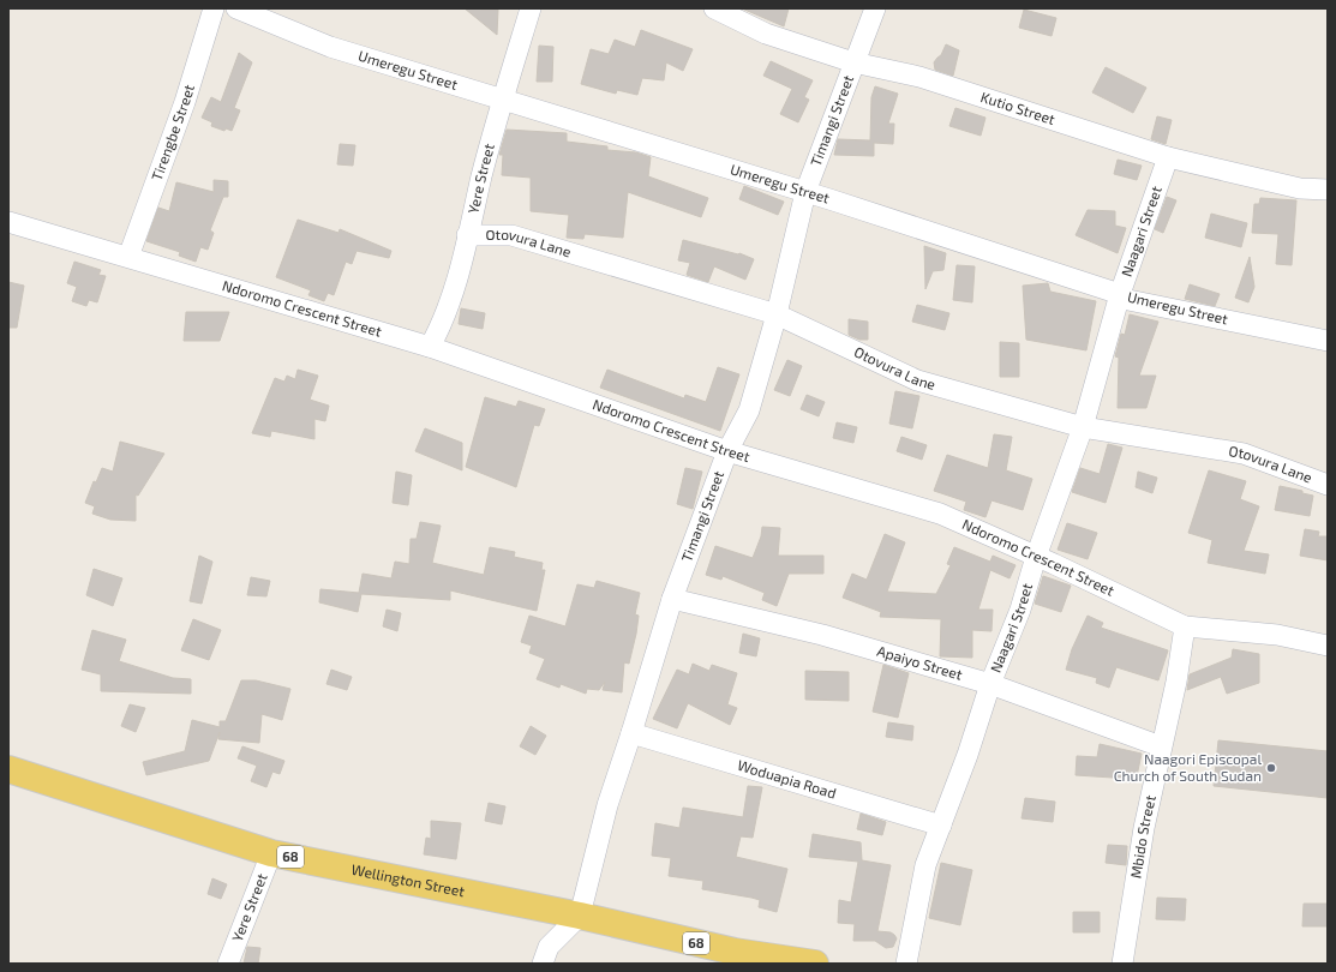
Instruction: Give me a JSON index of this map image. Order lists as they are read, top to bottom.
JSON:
{
  "streets": {
    "main road": ["68", "Wellington Street"],
    "street": [
      "Umeregu Street",
      "Kutio Street",
      "Timangi Street",
      "Tirengbe Street",
      "Yere Street",
      "Naagari Street",
      "Otovura Lane",
      "Ndoromo Crescent Street",
      "Apaiyo Street",
      "Woduapia Road",
      "Mbido Street"
    ]
  },
  "crossings": [
    ["Umeregu Street", "Timangi Street"],
    ["Umeregu Street", "Yere Street"],
    ["Umeregu Street", "Naagari Street"],
    ["Kutio Street", "Timangi Street"],
    ["Kutio Street", "Naagari Street"],
    ["Timangi Street", "Otovura Lane"],
    ["Timangi Street", "Ndoromo Crescent Street"],
    ["Timangi Street", "Apaiyo Street"],
    ["Timangi Street", "Woduapia Road"],
    ["Timangi Street", "Wellington Street"],
    ["Tirengbe Street", "Ndoromo Crescent Street"],
    ["Yere Street", "Otovura Lane"],
    ["Yere Street", "Ndoromo Crescent Street"],
    ["Yere Street", "Wellington Street"],
    ["Naagari Street", "Otovura Lane"],
    ["Naagari Street", "Ndoromo Crescent Street"],
    ["Naagari Street", "Apaiyo Street"],
    ["Naagari Street", "Woduapia Road"],
    ["Ndoromo Crescent Street", "Mbido Street"],
    ["Apaiyo Street", "Mbido Street"]
  ],
  "places": ["Naagori Episcopal Church of South Sudan"]
}
